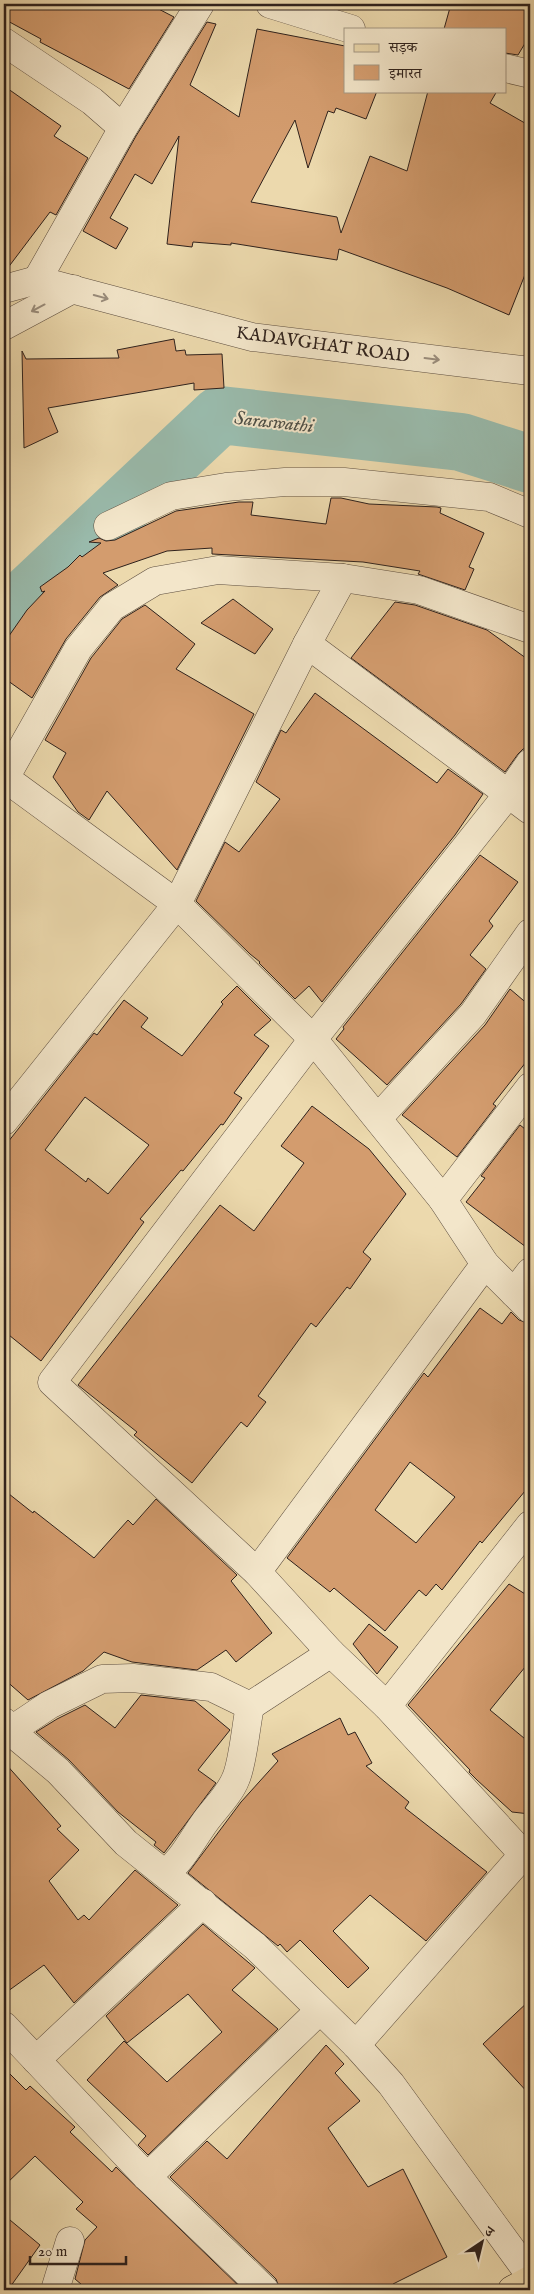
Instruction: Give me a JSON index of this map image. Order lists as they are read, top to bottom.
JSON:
{
  "streets": {
    "street": ["KADAVGHAT ROAD"]
  },
  "water": ["Saraswathi"],
  "legend": ["सड़क", "इमारत"],
  "scale_bar": "20 m",
  "north": "top right"
}
